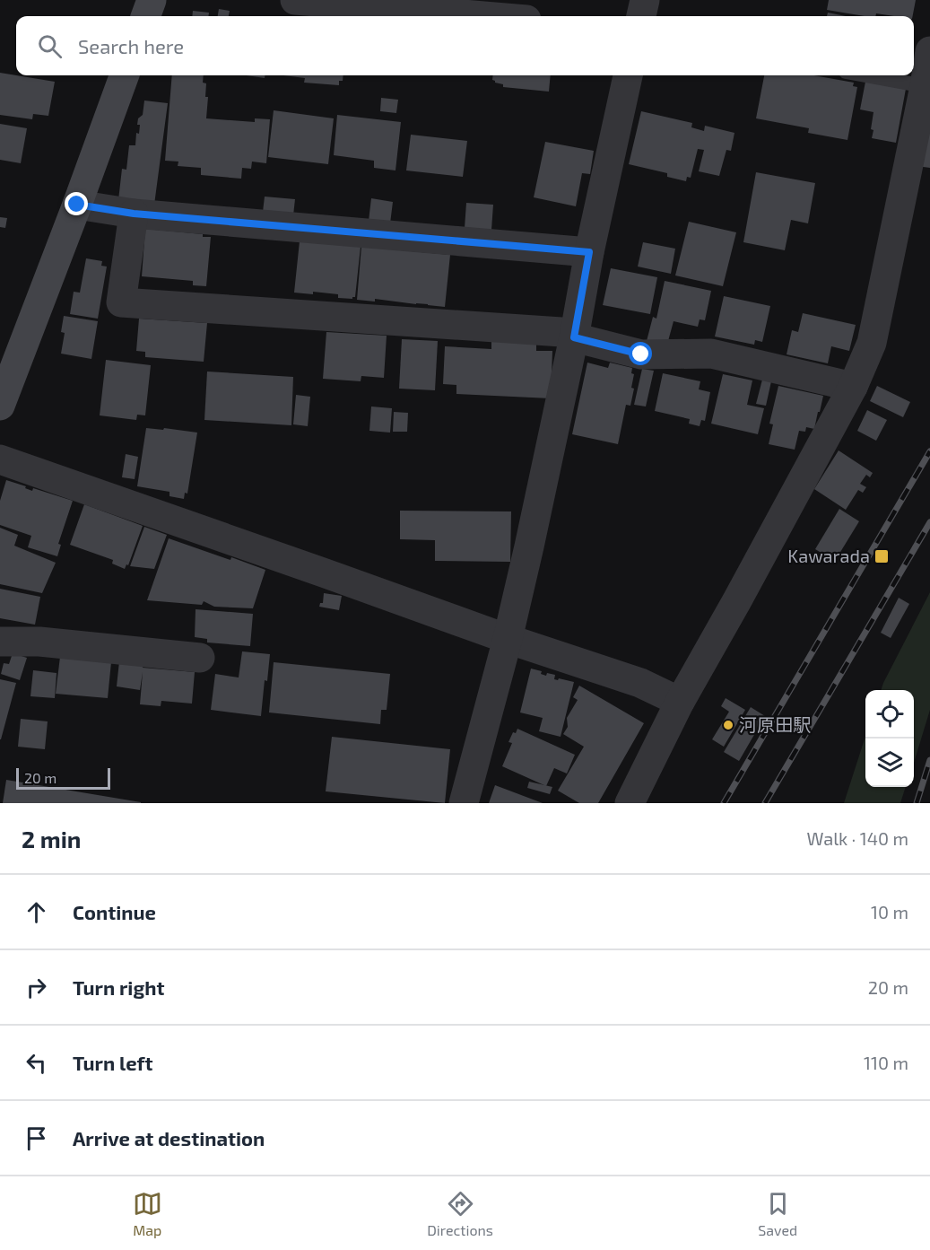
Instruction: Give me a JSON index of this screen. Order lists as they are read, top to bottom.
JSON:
{
  "places": {
    "transit": ["Kawarada"],
    "other": ["河原田駅"]
  },
  "scale_bar": "20 m",
  "page": {
    "search": "Search here",
    "scale": "20 m",
    "heading": ["2 min", "Walk · 140 m"],
    "list": [
      ["Continue", "10 m"],
      ["Turn right", "20 m"],
      ["Turn left", "110 m"],
      "Arrive at destination"
    ],
    "nav": ["Map", "Directions", "Saved"]
  }
}
